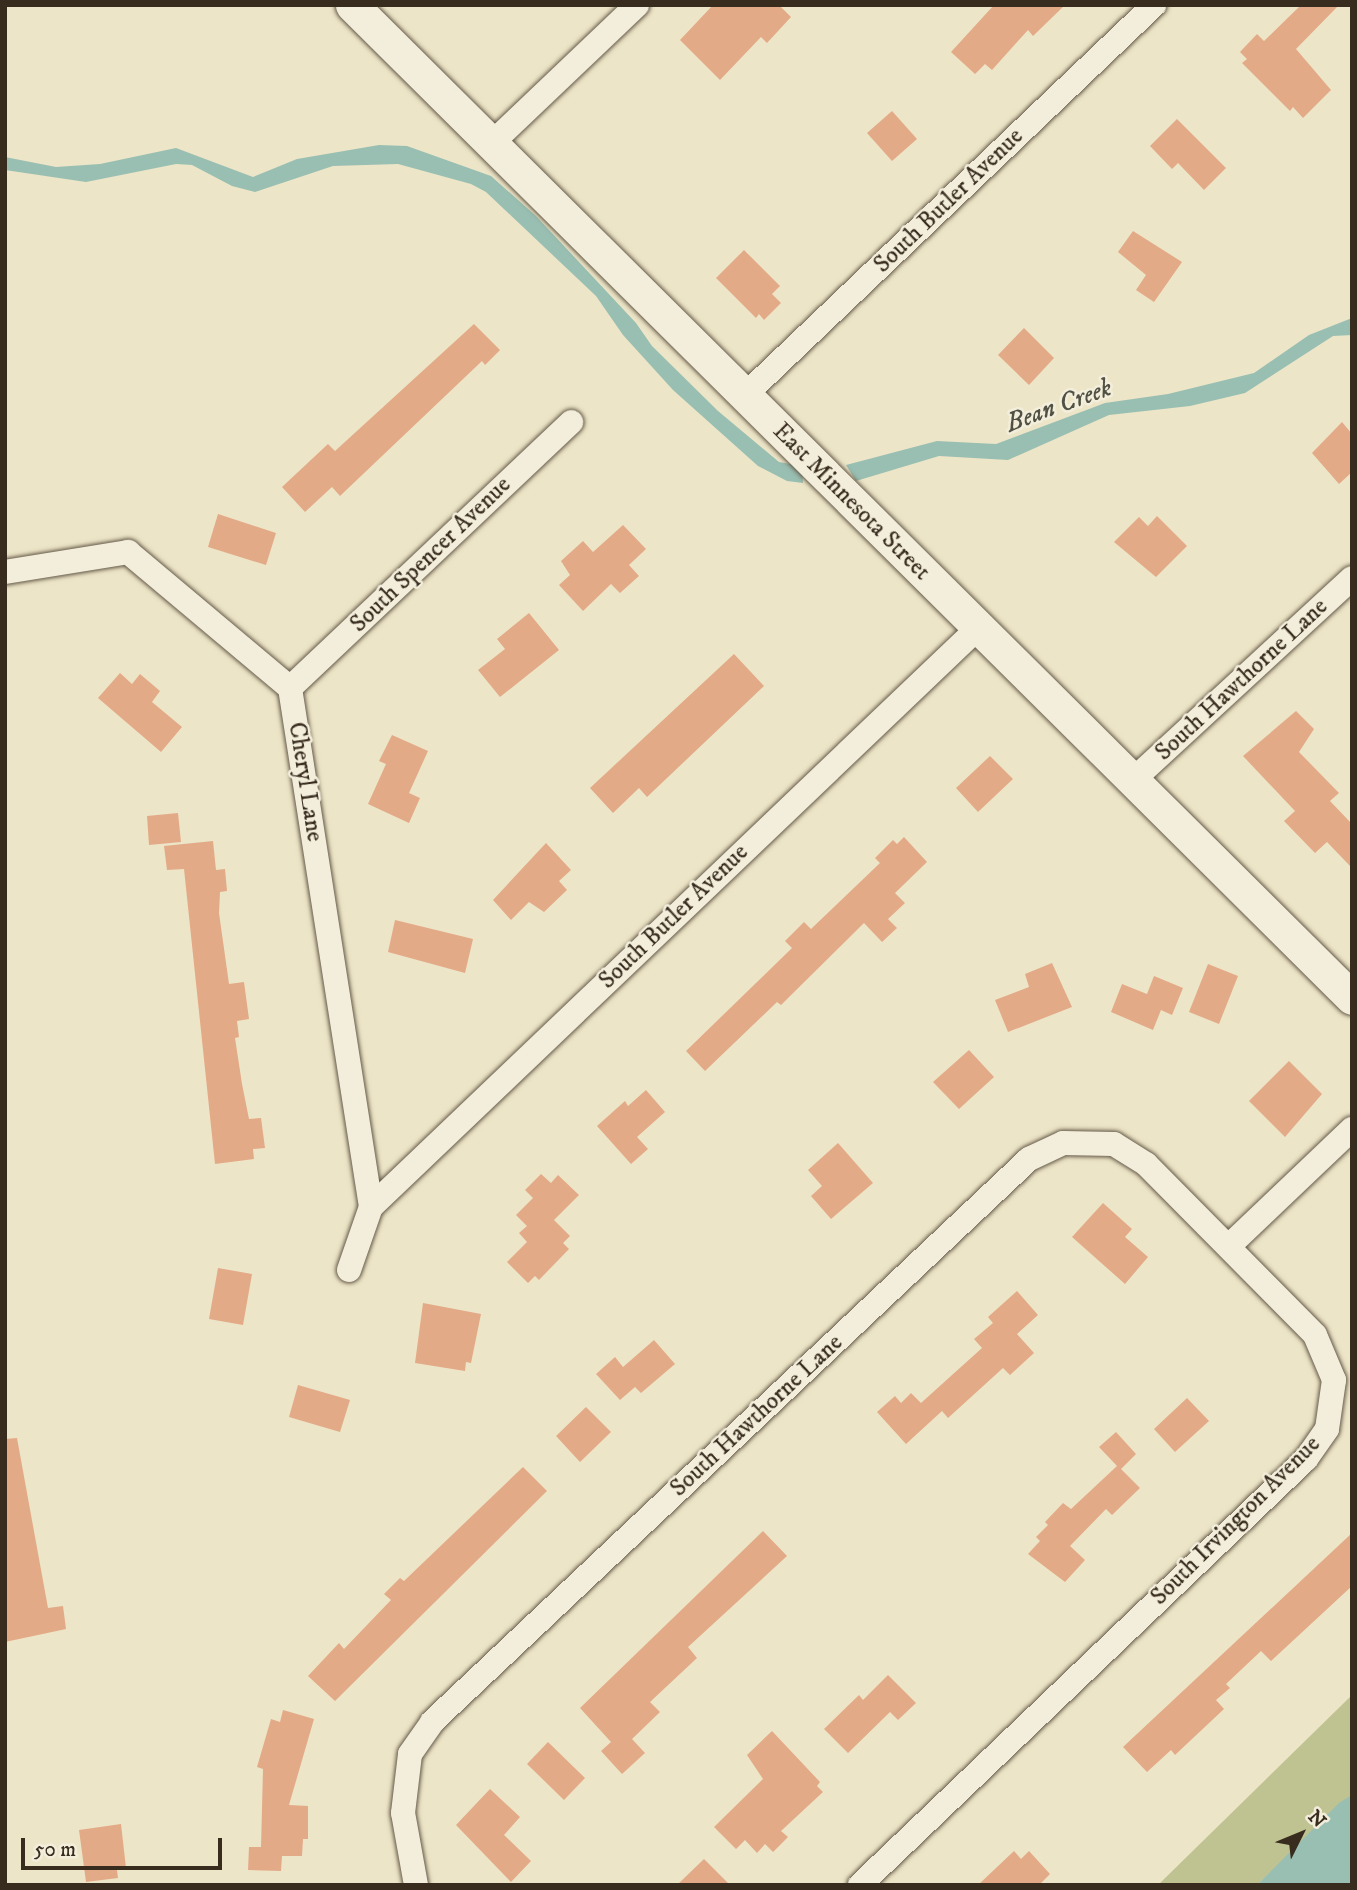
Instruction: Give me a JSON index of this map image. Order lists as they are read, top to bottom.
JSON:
{
  "streets": {
    "street": [
      "South Butler Avenue",
      "East Minnesota Street",
      "South Spencer Avenue",
      "South Hawthorne Lane",
      "Cheryl Lane",
      "South Irvington Avenue"
    ]
  },
  "crossings": [
    ["South Butler Avenue", "East Minnesota Street"],
    ["South Butler Avenue", "Cheryl Lane"],
    ["East Minnesota Street", "South Hawthorne Lane"],
    ["South Spencer Avenue", "Cheryl Lane"],
    ["South Hawthorne Lane", "South Irvington Avenue"]
  ],
  "water": ["Bean Creek"],
  "scale_bar": "50 m",
  "north": "top right"
}
